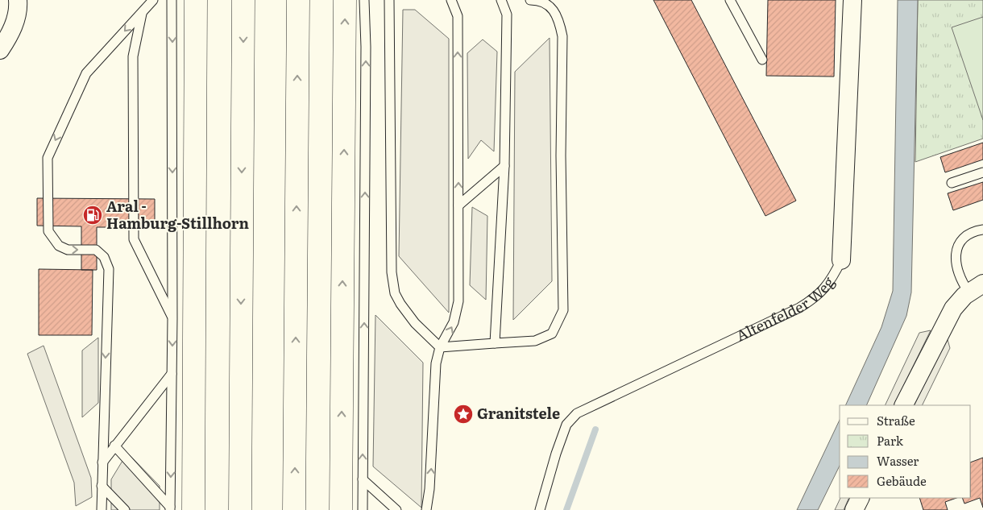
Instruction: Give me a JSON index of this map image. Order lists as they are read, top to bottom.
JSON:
{
  "streets": {
    "street": ["Altenfelder Weg"]
  },
  "places": {
    "fuel station": ["Aral - Hamburg-Stillhorn"],
    "place": ["Granitstele"]
  },
  "legend": [
    "Straße",
    "Park",
    "Wasser",
    "Gebäude"
  ]
}
